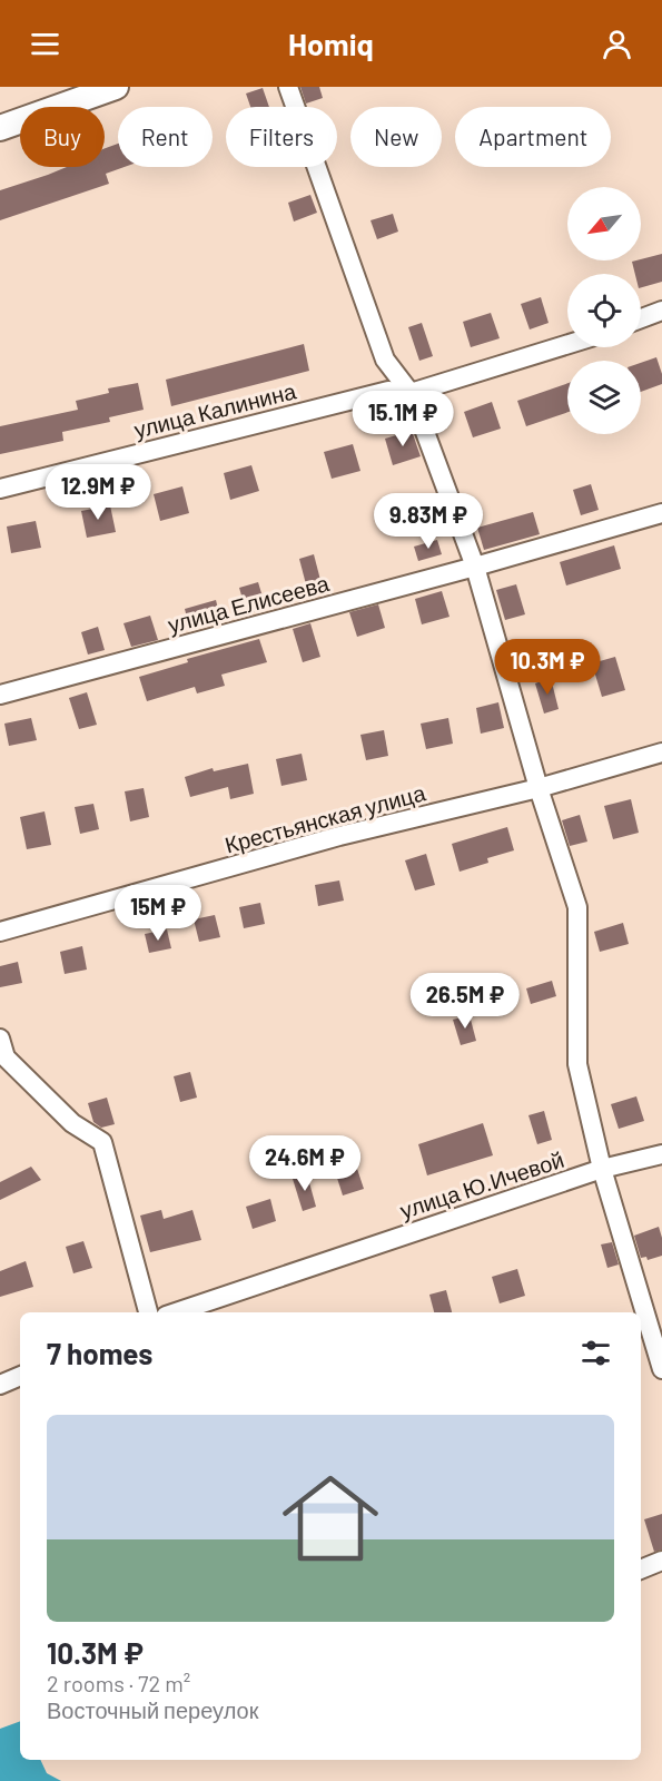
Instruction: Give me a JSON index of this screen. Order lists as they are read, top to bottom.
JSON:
{
  "streets": {
    "street": [
      "улица Калинина",
      "улица Елисеева",
      "Крестьянская улица",
      "улица Ю.Ичевой"
    ]
  },
  "north": "bottom left",
  "page": {
    "header": "Homiq",
    "chip": [
      "Buy",
      "Rent",
      "Filters",
      "New",
      "Apartment"
    ],
    "price": [
      "15.1M ₽",
      "12.9M ₽",
      "9.83M ₽",
      "10.3M ₽",
      "15M ₽",
      "26.5M ₽",
      "24.6M ₽"
    ],
    "heading": "7 homes",
    "list": [
      {
        "name": "10.3M ₽",
        "note": "2 rooms · 72 m² · Восточный переулок"
      }
    ]
  }
}
